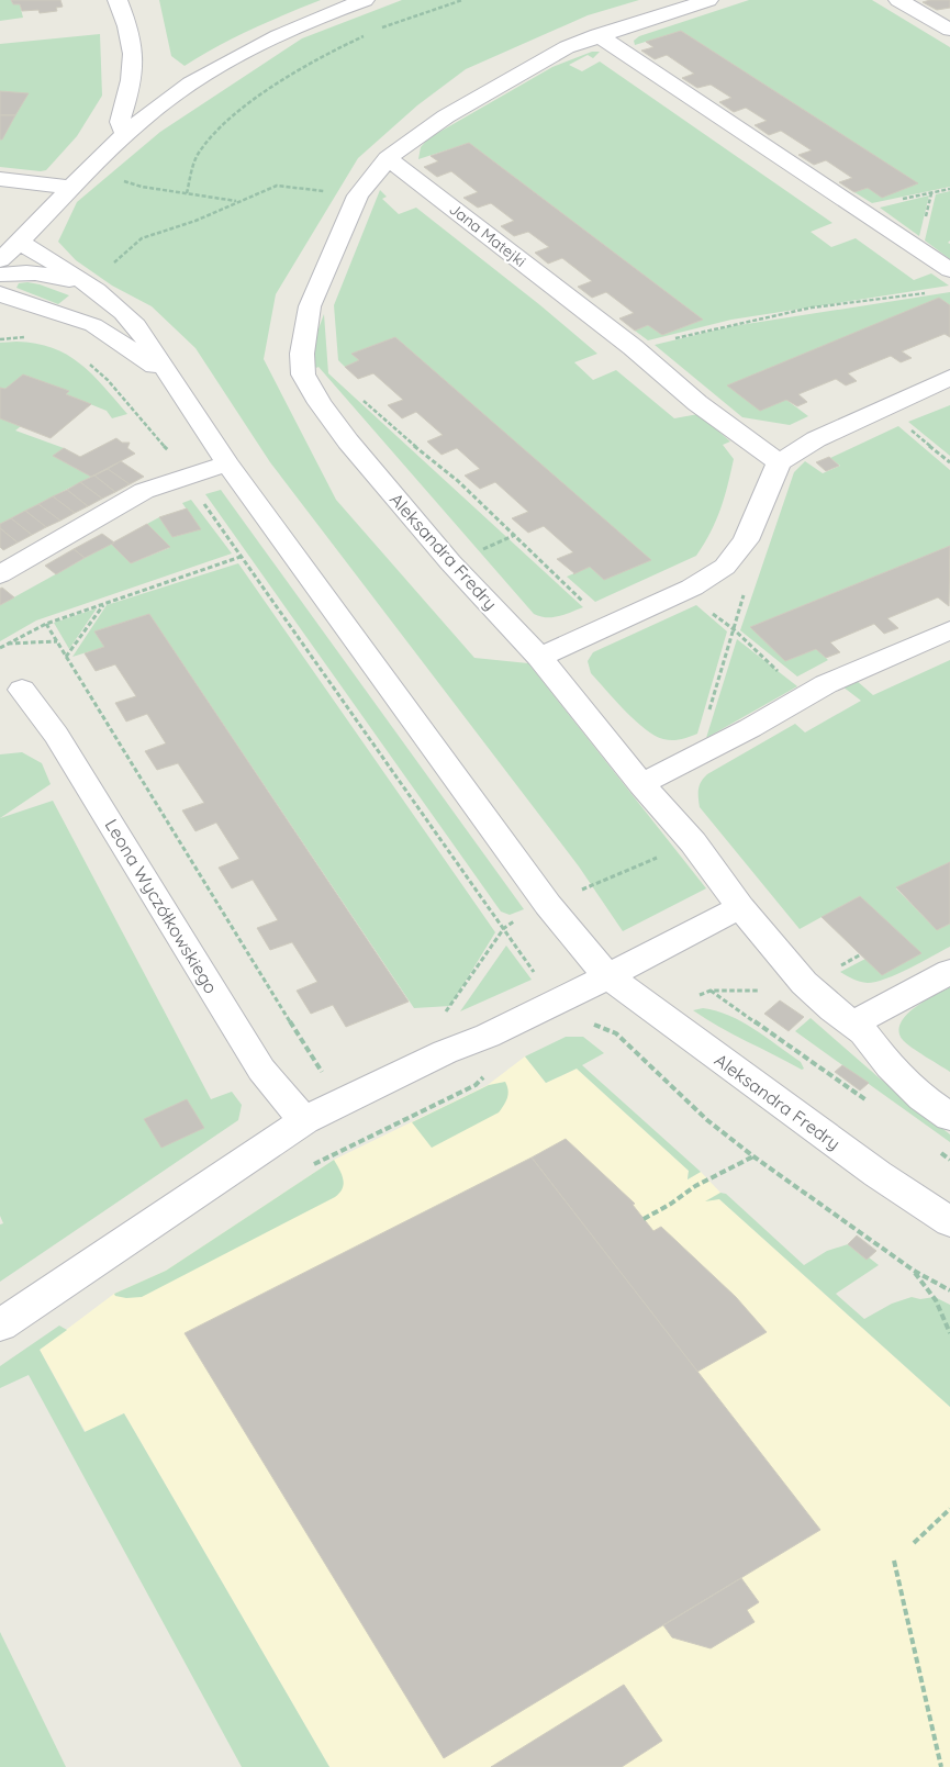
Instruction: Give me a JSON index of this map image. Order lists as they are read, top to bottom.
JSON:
{
  "streets": {
    "street": ["Jana Matejki", "Aleksandra Fredry", "Leona Wyczółkowskiego"]
  },
  "crossings": [
    ["Jana Matejki", "Aleksandra Fredry"]
  ]
}
